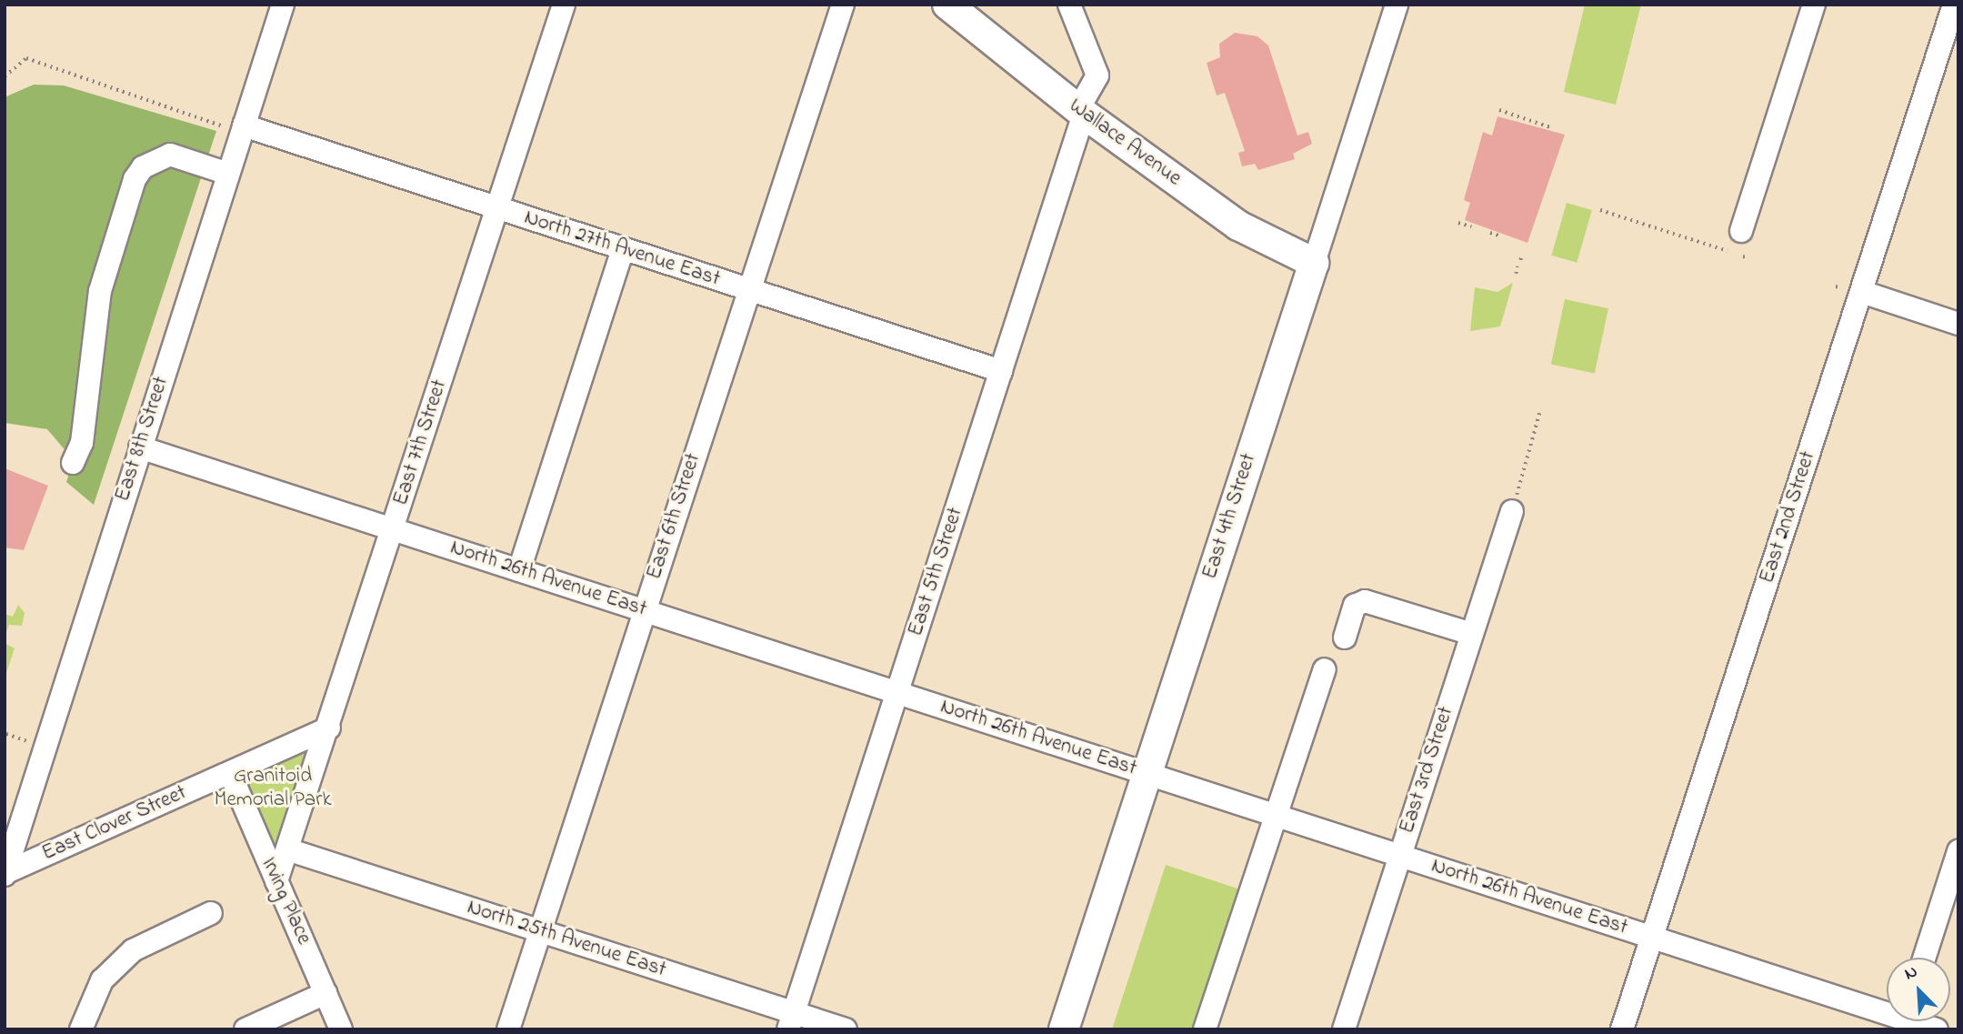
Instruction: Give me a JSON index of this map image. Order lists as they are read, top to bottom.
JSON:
{
  "streets": {
    "main road": ["Wallace Avenue", "East 4th Street"],
    "street": [
      "North 27th Avenue East",
      "East 8th Street",
      "East 7th Street",
      "East 6th Street",
      "East 2nd Street",
      "East 5th Street",
      "North 26th Avenue East",
      "East 3rd Street",
      "East Clover Street",
      "Irving Place",
      "North 25th Avenue East"
    ]
  },
  "crossings": [
    ["Wallace Avenue", "East 4th Street"],
    ["Wallace Avenue", "East 5th Street"],
    ["North 27th Avenue East", "East 8th Street"],
    ["North 27th Avenue East", "East 7th Street"],
    ["North 27th Avenue East", "East 6th Street"],
    ["North 27th Avenue East", "East 5th Street"],
    ["East 8th Street", "North 26th Avenue East"],
    ["East 8th Street", "East Clover Street"],
    ["East 7th Street", "North 26th Avenue East"],
    ["East 7th Street", "East Clover Street"],
    ["East 7th Street", "Irving Place"],
    ["East 7th Street", "North 25th Avenue East"],
    ["East 6th Street", "North 26th Avenue East"],
    ["East 6th Street", "North 25th Avenue East"],
    ["East 4th Street", "North 26th Avenue East"],
    ["East 2nd Street", "North 26th Avenue East"],
    ["East 5th Street", "North 26th Avenue East"],
    ["East 5th Street", "North 25th Avenue East"],
    ["North 26th Avenue East", "East 3rd Street"],
    ["East Clover Street", "Irving Place"]
  ],
  "parks": ["Granitoid Memorial Park"],
  "north": "top left"
}
